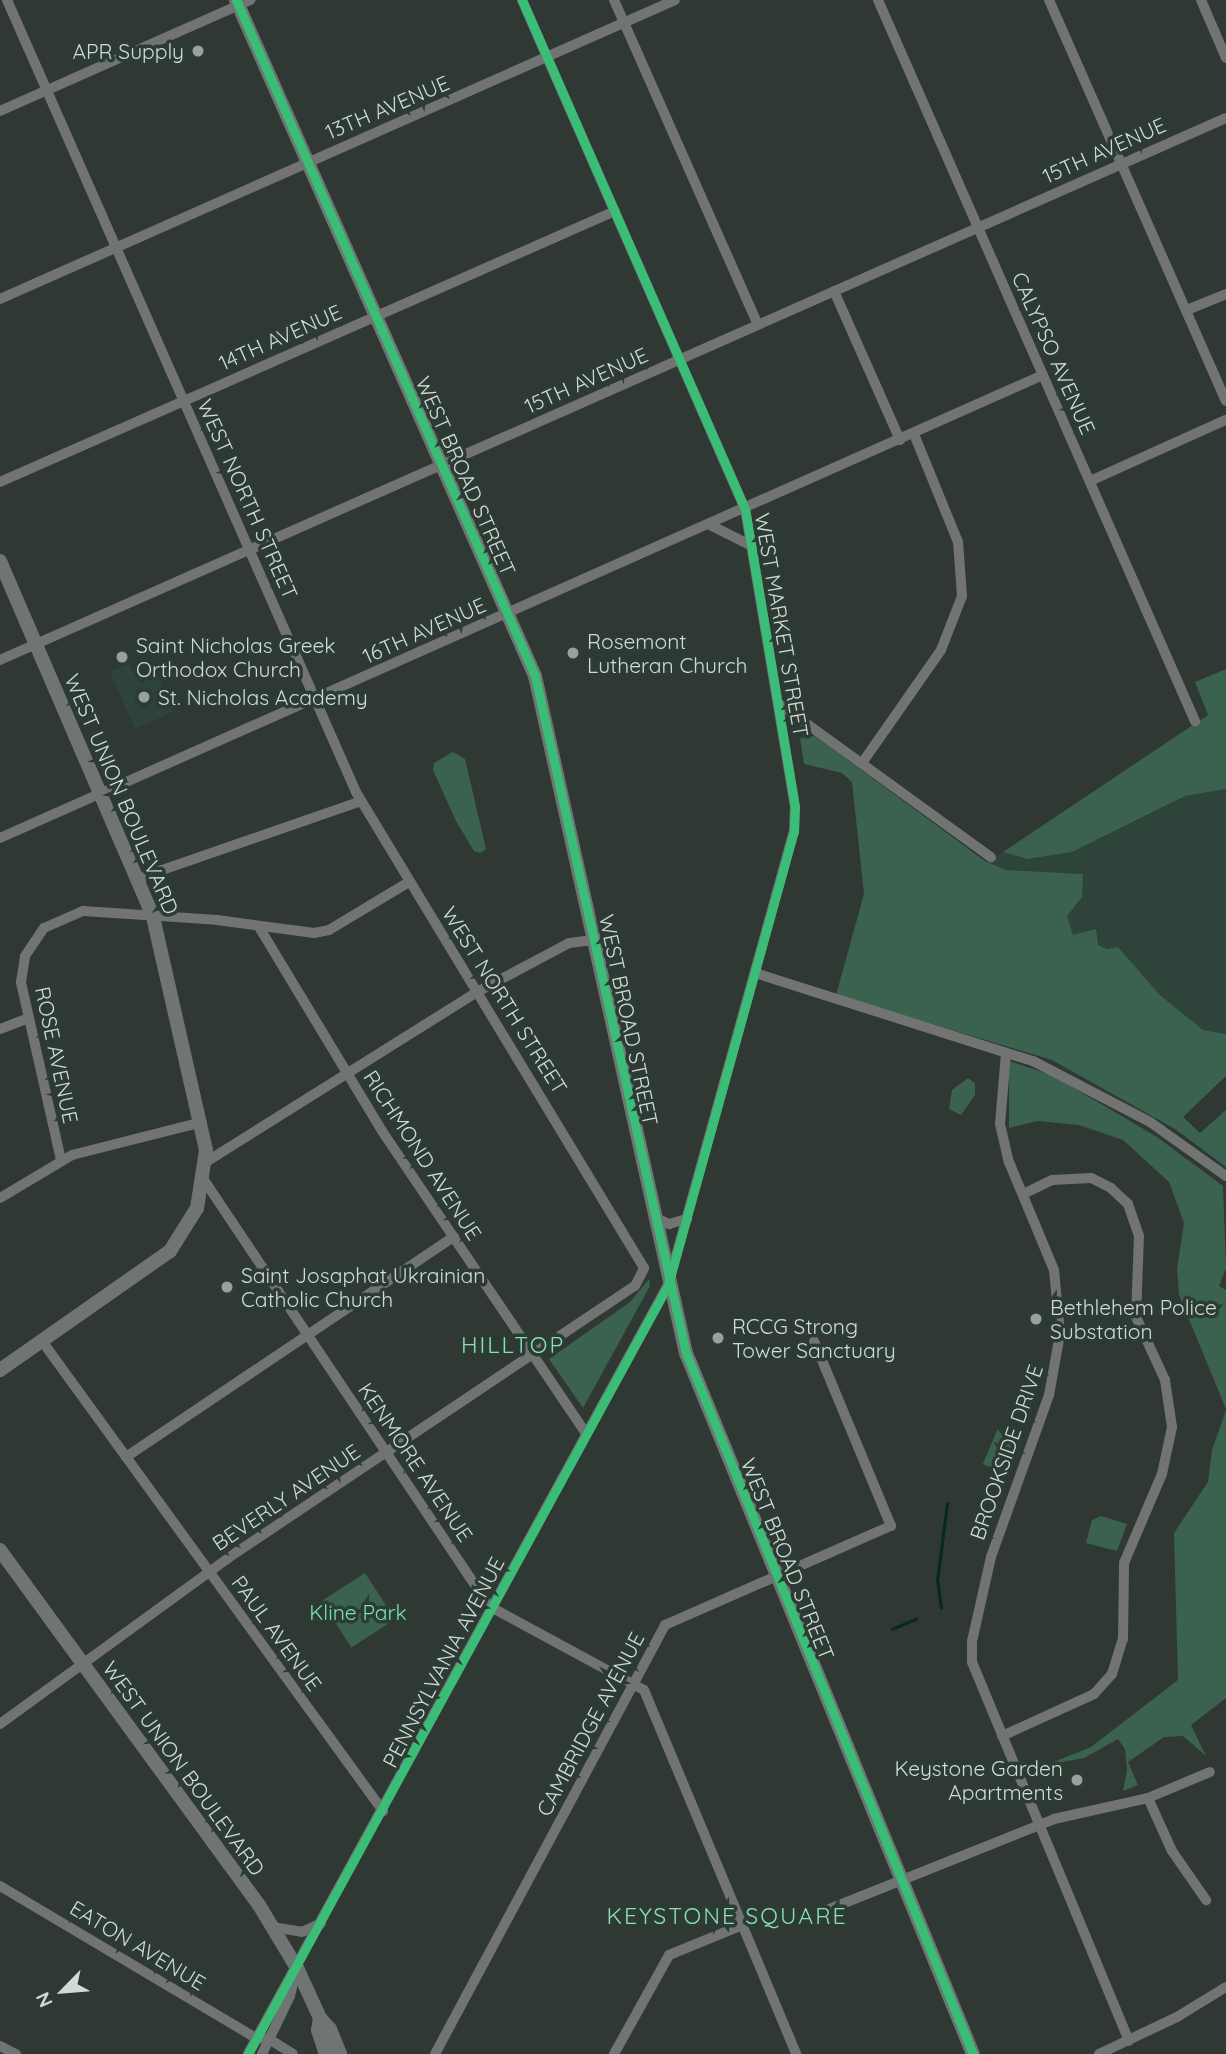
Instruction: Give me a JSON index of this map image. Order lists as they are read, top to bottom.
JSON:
{
  "streets": {
    "main road": ["WEST BROAD STREET", "WEST UNION BOULEVARD"],
    "street": [
      "13TH AVENUE",
      "15TH AVENUE",
      "14TH AVENUE",
      "CALYPSO AVENUE",
      "WEST NORTH STREET",
      "WEST MARKET STREET",
      "16TH AVENUE",
      "ROSE AVENUE",
      "RICHMOND AVENUE",
      "BROOKSIDE DRIVE",
      "KENMORE AVENUE",
      "BEVERLY AVENUE",
      "PAUL AVENUE",
      "PENNSYLVANIA AVENUE",
      "CAMBRIDGE AVENUE",
      "EATON AVENUE"
    ]
  },
  "crossings": [
    ["13TH AVENUE", "WEST BROAD STREET"],
    ["13TH AVENUE", "WEST NORTH STREET"],
    ["13TH AVENUE", "WEST MARKET STREET"],
    ["15TH AVENUE", "CALYPSO AVENUE"],
    ["15TH AVENUE", "WEST BROAD STREET"],
    ["15TH AVENUE", "WEST NORTH STREET"],
    ["15TH AVENUE", "WEST MARKET STREET"],
    ["15TH AVENUE", "WEST UNION BOULEVARD"],
    ["14TH AVENUE", "WEST BROAD STREET"],
    ["14TH AVENUE", "WEST NORTH STREET"],
    ["14TH AVENUE", "WEST MARKET STREET"],
    ["CALYPSO AVENUE", "16TH AVENUE"],
    ["WEST BROAD STREET", "WEST MARKET STREET"],
    ["WEST BROAD STREET", "16TH AVENUE"],
    ["WEST BROAD STREET", "PENNSYLVANIA AVENUE"],
    ["WEST BROAD STREET", "CAMBRIDGE AVENUE"],
    ["WEST NORTH STREET", "16TH AVENUE"],
    ["WEST NORTH STREET", "ROSE AVENUE"],
    ["WEST NORTH STREET", "BEVERLY AVENUE"],
    ["WEST MARKET STREET", "16TH AVENUE"],
    ["WEST MARKET STREET", "PENNSYLVANIA AVENUE"],
    ["16TH AVENUE", "WEST UNION BOULEVARD"],
    ["WEST UNION BOULEVARD", "ROSE AVENUE"],
    ["WEST UNION BOULEVARD", "KENMORE AVENUE"],
    ["WEST UNION BOULEVARD", "BEVERLY AVENUE"],
    ["WEST UNION BOULEVARD", "PAUL AVENUE"],
    ["WEST UNION BOULEVARD", "PENNSYLVANIA AVENUE"],
    ["ROSE AVENUE", "RICHMOND AVENUE"],
    ["RICHMOND AVENUE", "BEVERLY AVENUE"],
    ["RICHMOND AVENUE", "PENNSYLVANIA AVENUE"],
    ["KENMORE AVENUE", "BEVERLY AVENUE"],
    ["KENMORE AVENUE", "PENNSYLVANIA AVENUE"],
    ["KENMORE AVENUE", "CAMBRIDGE AVENUE"],
    ["BEVERLY AVENUE", "PAUL AVENUE"],
    ["PAUL AVENUE", "PENNSYLVANIA AVENUE"],
    ["PENNSYLVANIA AVENUE", "EATON AVENUE"]
  ],
  "districts": ["HILLTOP", "KEYSTONE SQUARE"],
  "parks": ["Kline Park"],
  "places": [
    "APR Supply",
    "Rosemont Lutheran Church",
    "Saint Nicholas Greek Orthodox Church",
    "St. Nicholas Academy",
    "Saint Josaphat Ukrainian Catholic Church",
    "Bethlehem Police Substation",
    "RCCG Strong Tower Sanctuary",
    "Keystone Garden Apartments"
  ],
  "north": "bottom left"
}
